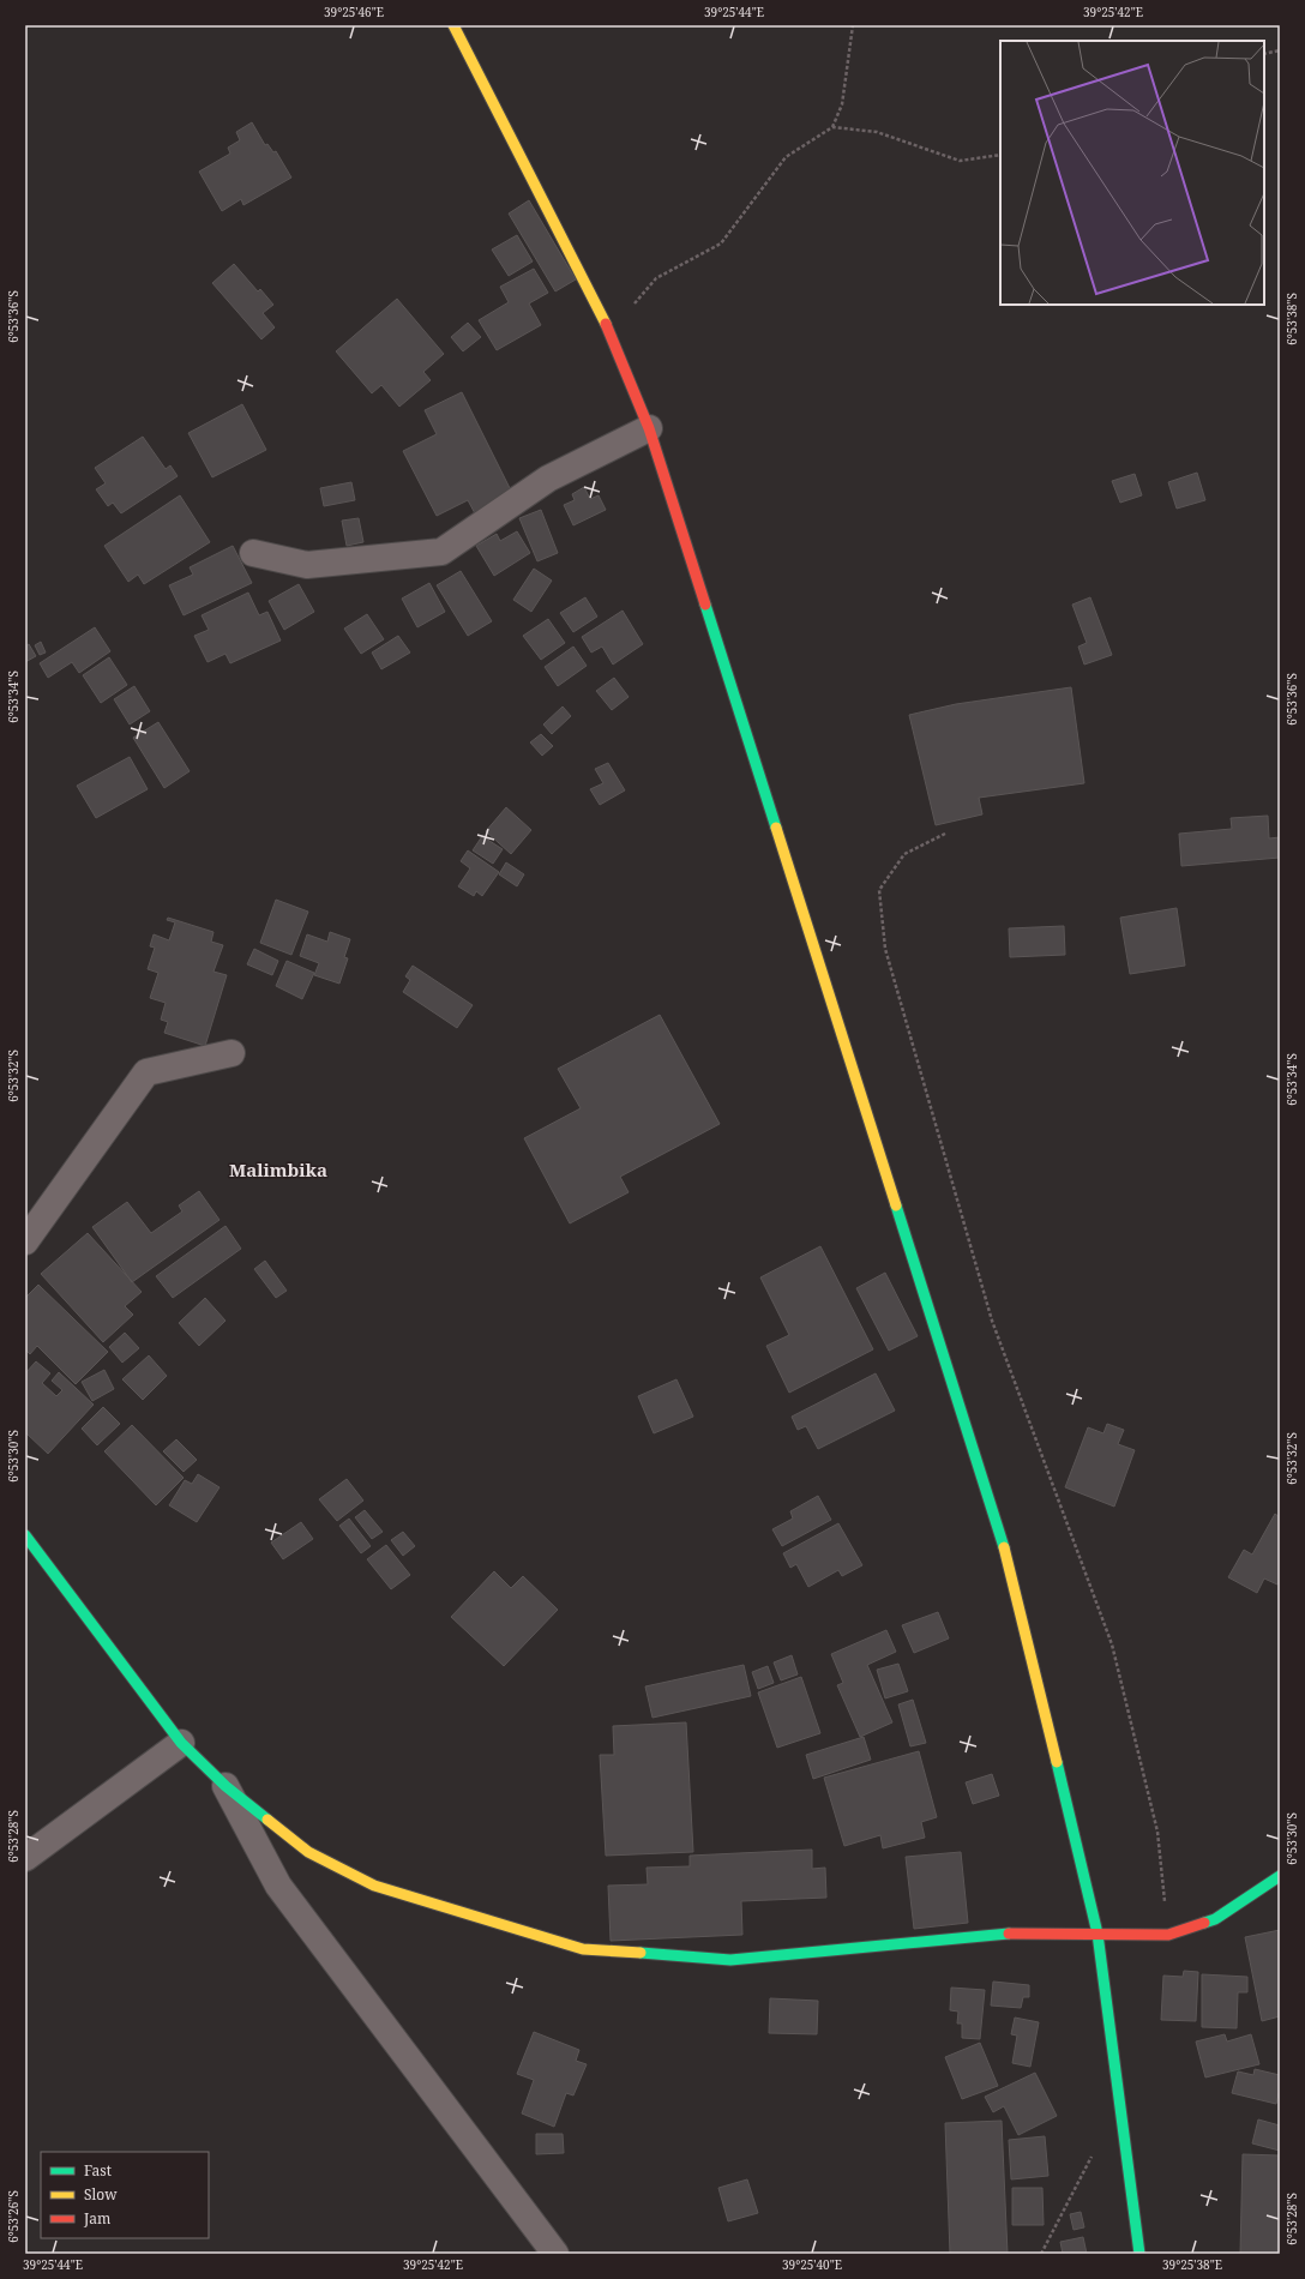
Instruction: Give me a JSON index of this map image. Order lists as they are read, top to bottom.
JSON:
{
  "districts": ["Malimbika"],
  "legend": ["Fast", "Slow", "Jam"],
  "coordinates": [
    "39°25'46\"E",
    "39°25'44\"E",
    "39°25'42\"E",
    "6°53'36\"S",
    "6°53'38\"S",
    "6°53'34\"S",
    "6°53'32\"S",
    "6°53'30\"S",
    "6°53'28\"S",
    "6°53'26\"S",
    "39°25'40\"E",
    "39°25'38\"E"
  ]
}
